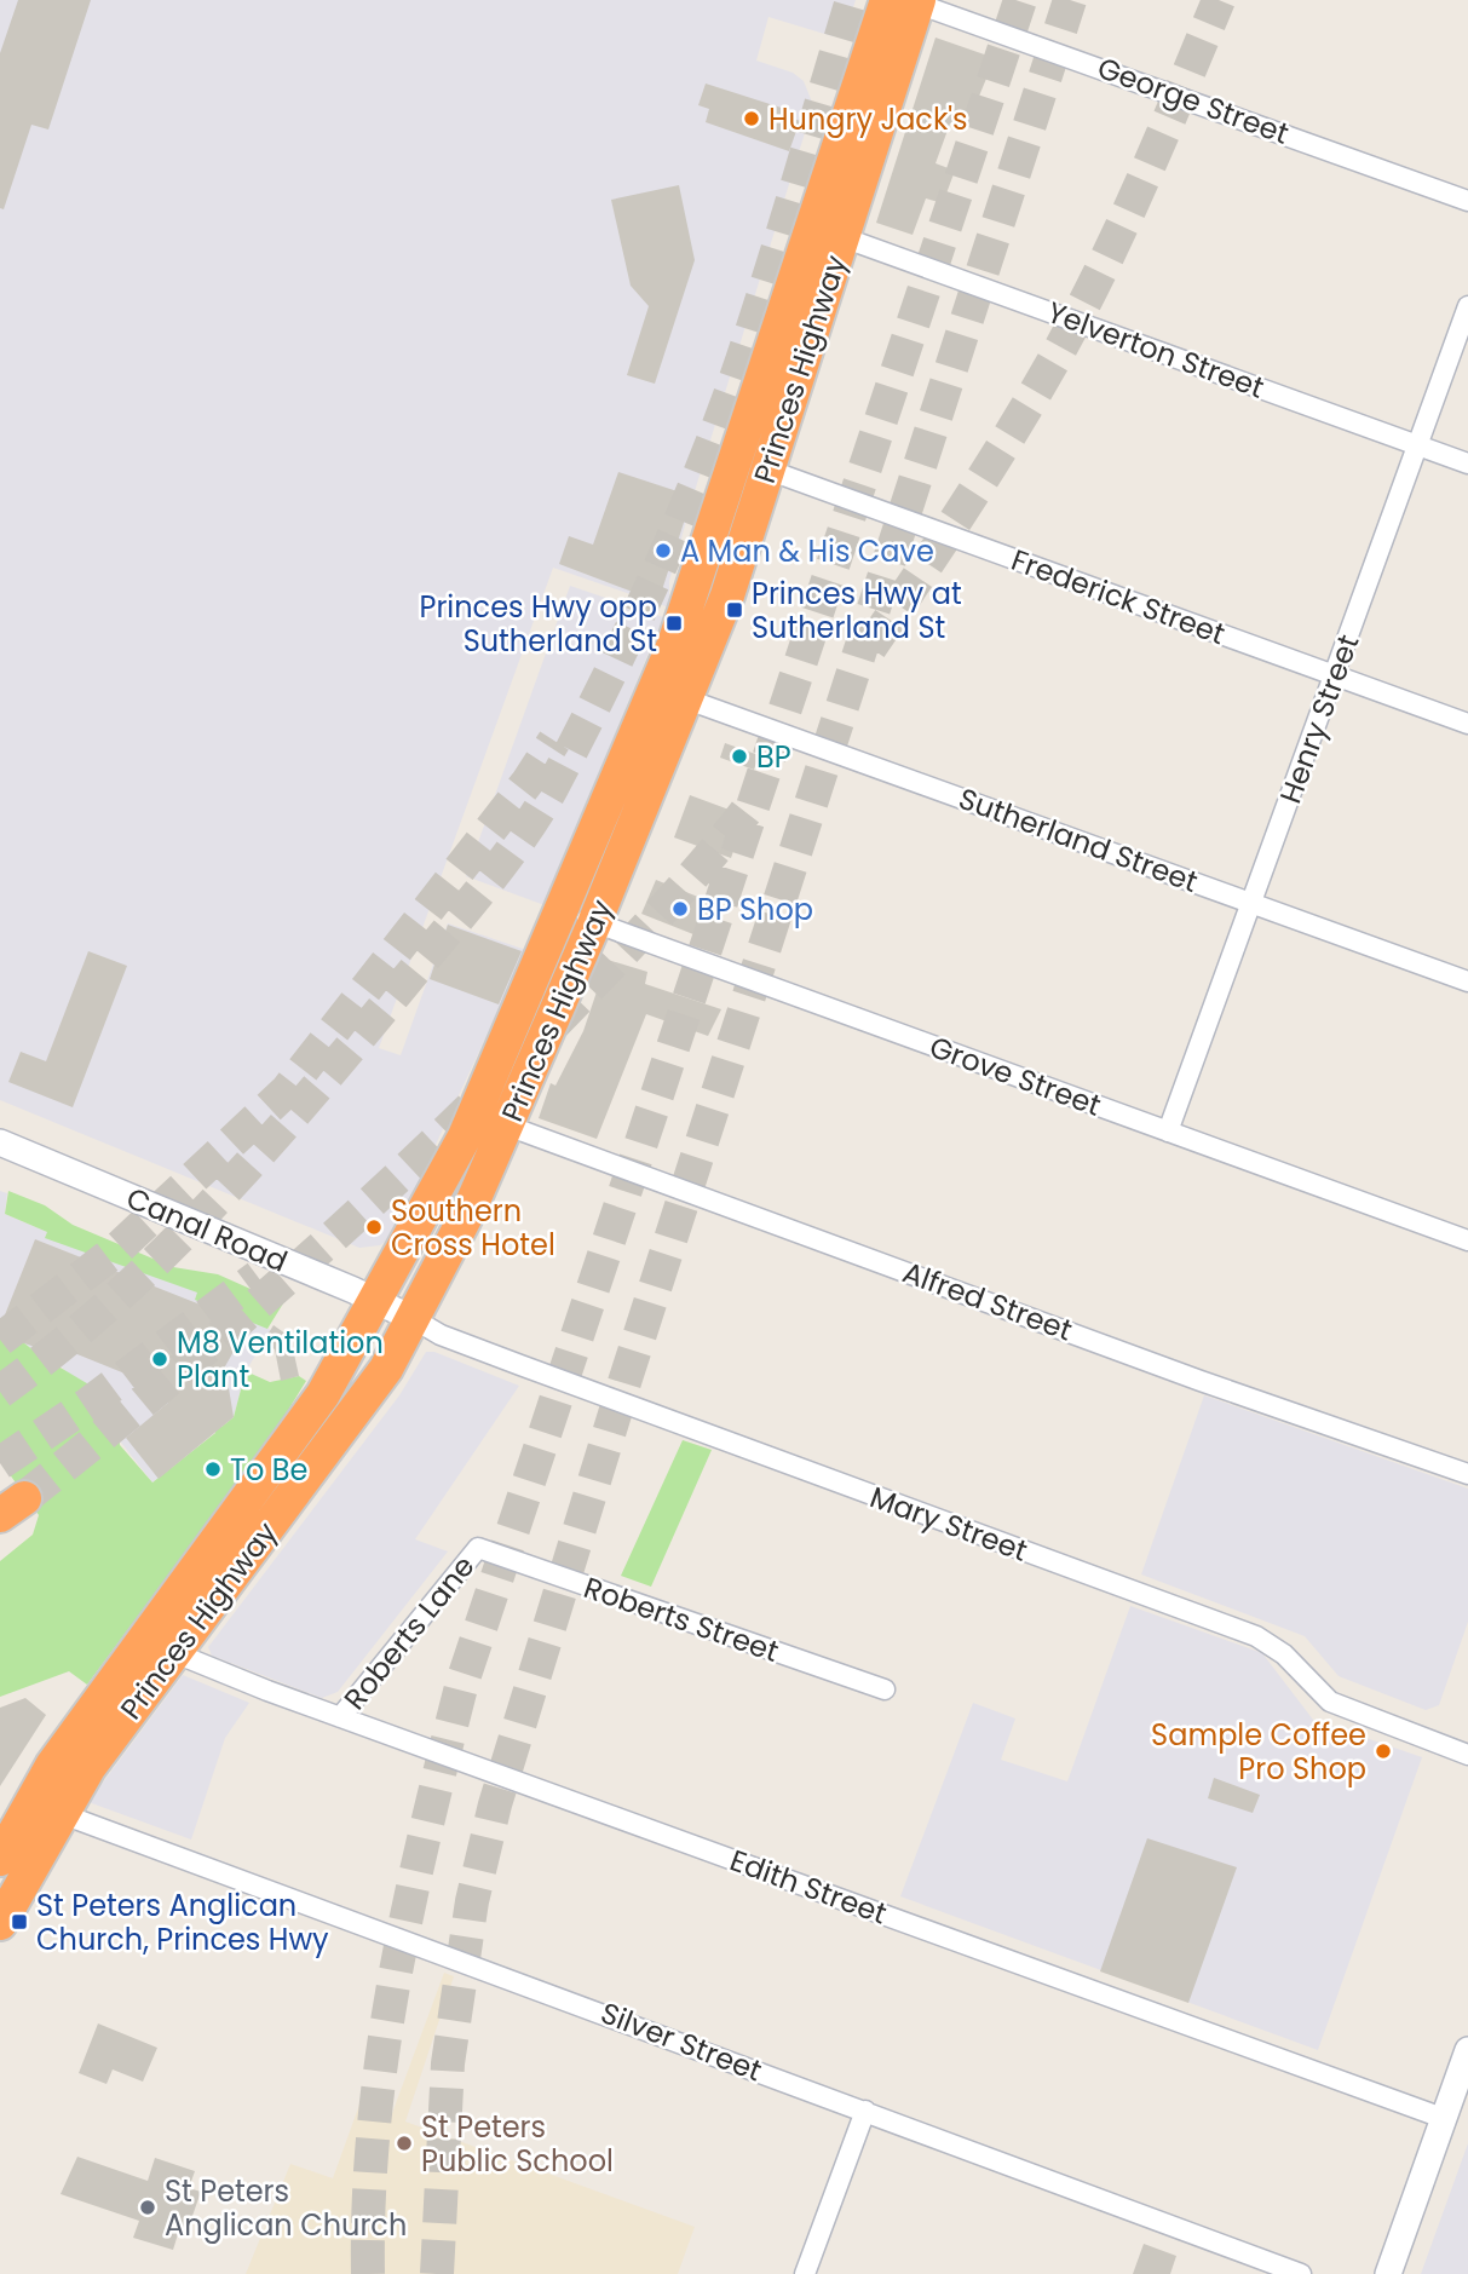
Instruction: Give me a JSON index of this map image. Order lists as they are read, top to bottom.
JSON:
{
  "streets": {
    "highway": ["Princes Highway"],
    "main road": ["Canal Road"],
    "street": [
      "George Street",
      "Yelverton Street",
      "Frederick Street",
      "Henry Street",
      "Sutherland Street",
      "Grove Street",
      "Alfred Street",
      "Mary Street",
      "Roberts Street",
      "Roberts Lane",
      "Edith Street",
      "Silver Street"
    ]
  },
  "crossings": [
    ["George Street", "Princes Highway"],
    ["Yelverton Street", "Princes Highway"],
    ["Yelverton Street", "Henry Street"],
    ["Princes Highway", "Frederick Street"],
    ["Princes Highway", "Sutherland Street"],
    ["Princes Highway", "Grove Street"],
    ["Princes Highway", "Canal Road"],
    ["Princes Highway", "Alfred Street"],
    ["Princes Highway", "Mary Street"],
    ["Princes Highway", "Edith Street"],
    ["Princes Highway", "Silver Street"],
    ["Frederick Street", "Henry Street"],
    ["Henry Street", "Sutherland Street"],
    ["Henry Street", "Grove Street"],
    ["Canal Road", "Mary Street"],
    ["Roberts Street", "Roberts Lane"],
    ["Roberts Lane", "Edith Street"]
  ],
  "places": {
    "other": [
      "Hungry Jack's",
      "A Man & His Cave",
      "BP",
      "BP Shop",
      "Southern Cross Hotel",
      "M8 Ventilation Plant",
      "To Be",
      "Sample Coffee Pro Shop",
      "St Peters Public School",
      "St Peters Anglican Church"
    ],
    "transit": ["Princes Hwy at Sutherland St", "Princes Hwy opp Sutherland St", "St Peters Anglican Church, Princes Hwy"]
  }
}
